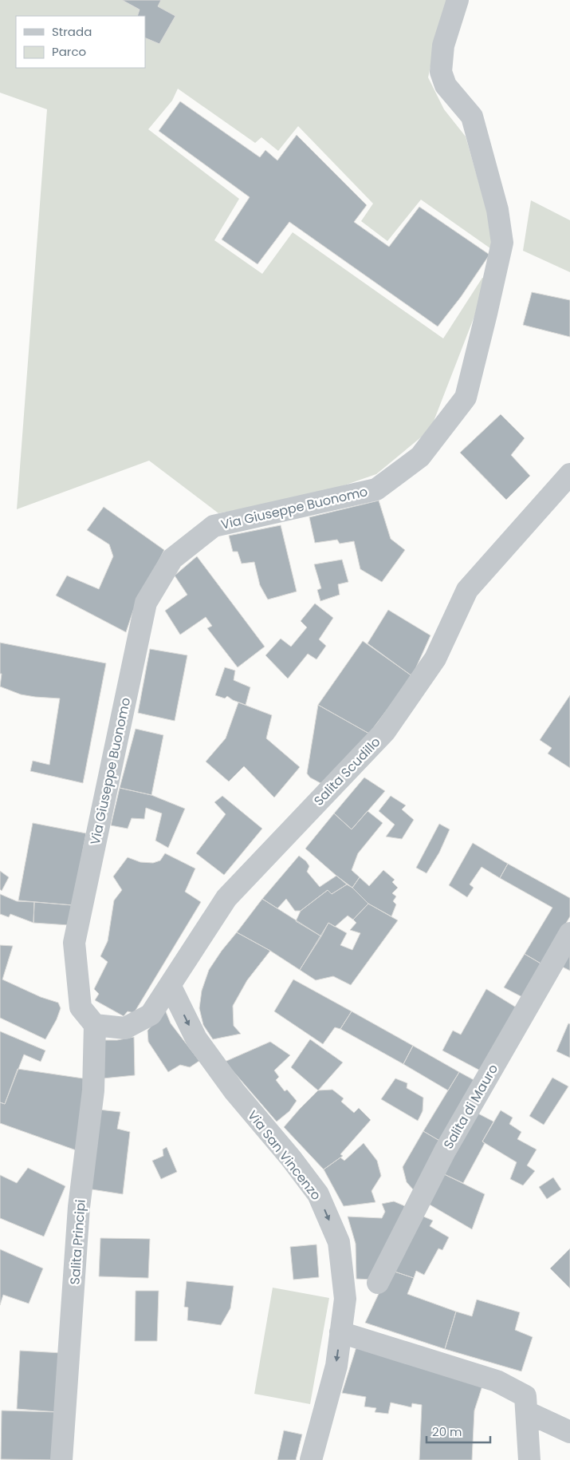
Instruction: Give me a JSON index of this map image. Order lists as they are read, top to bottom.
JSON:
{
  "streets": {
    "street": [
      "Via Giuseppe Buonomo",
      "Salita Scudillo",
      "Salita di Mauro",
      "Via San Vincenzo",
      "Salita Principi"
    ]
  },
  "crossings": [
    ["Via Giuseppe Buonomo", "Salita Scudillo"],
    ["Via Giuseppe Buonomo", "Salita Principi"],
    ["Salita Scudillo", "Via San Vincenzo"],
    ["Salita Scudillo", "Salita Principi"]
  ],
  "one_way": ["Via San Vincenzo"],
  "legend": ["Strada", "Parco"],
  "scale_bar": "20 m"
}
